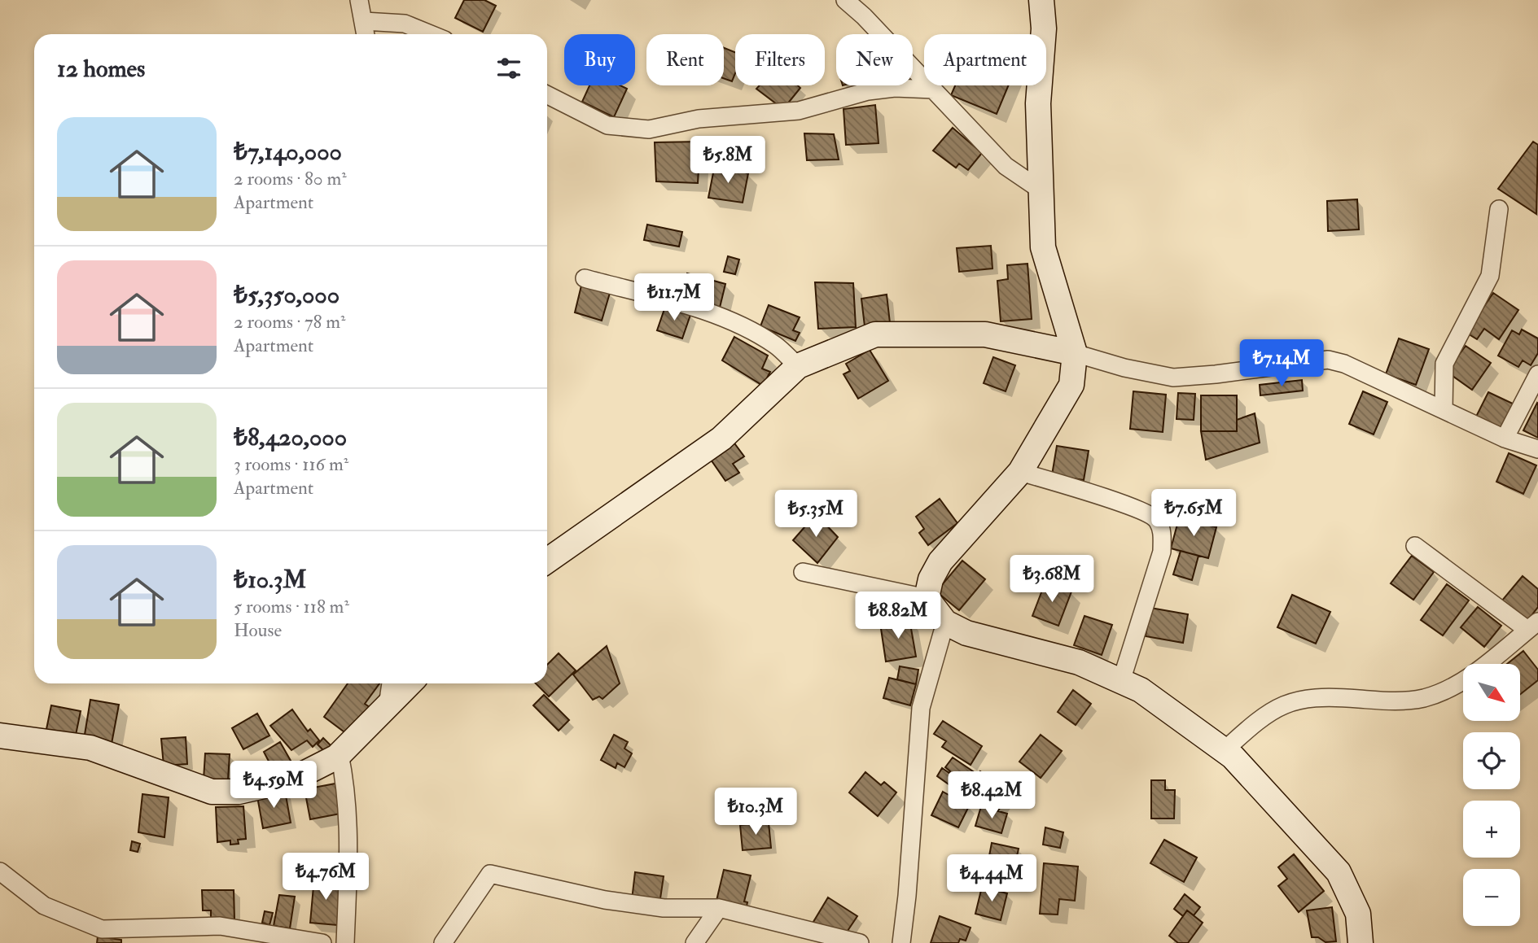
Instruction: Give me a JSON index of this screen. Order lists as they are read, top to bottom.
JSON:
{
  "north": "bottom right",
  "page": {
    "chip": [
      "Buy",
      "Rent",
      "Filters",
      "New",
      "Apartment"
    ],
    "heading": "12 homes",
    "list": [
      {
        "name": "₺7,140,000",
        "note": "2 rooms · 80 m² · Apartment"
      },
      {
        "name": "₺5,350,000",
        "note": "2 rooms · 78 m² · Apartment"
      },
      {
        "name": "₺8,420,000",
        "note": "3 rooms · 116 m² · Apartment"
      },
      {
        "name": "₺10.3M",
        "note": "5 rooms · 118 m² · House"
      }
    ],
    "price": [
      "₺5.8M",
      "₺11.7M",
      "₺7.14M",
      "₺7.65M",
      "₺5.35M",
      "₺3.68M",
      "₺8.82M",
      "₺4.59M",
      "₺8.42M",
      "₺10.3M",
      "₺4.76M",
      "₺4.44M"
    ],
    "map_buttons": ["+", "−"]
  }
}
